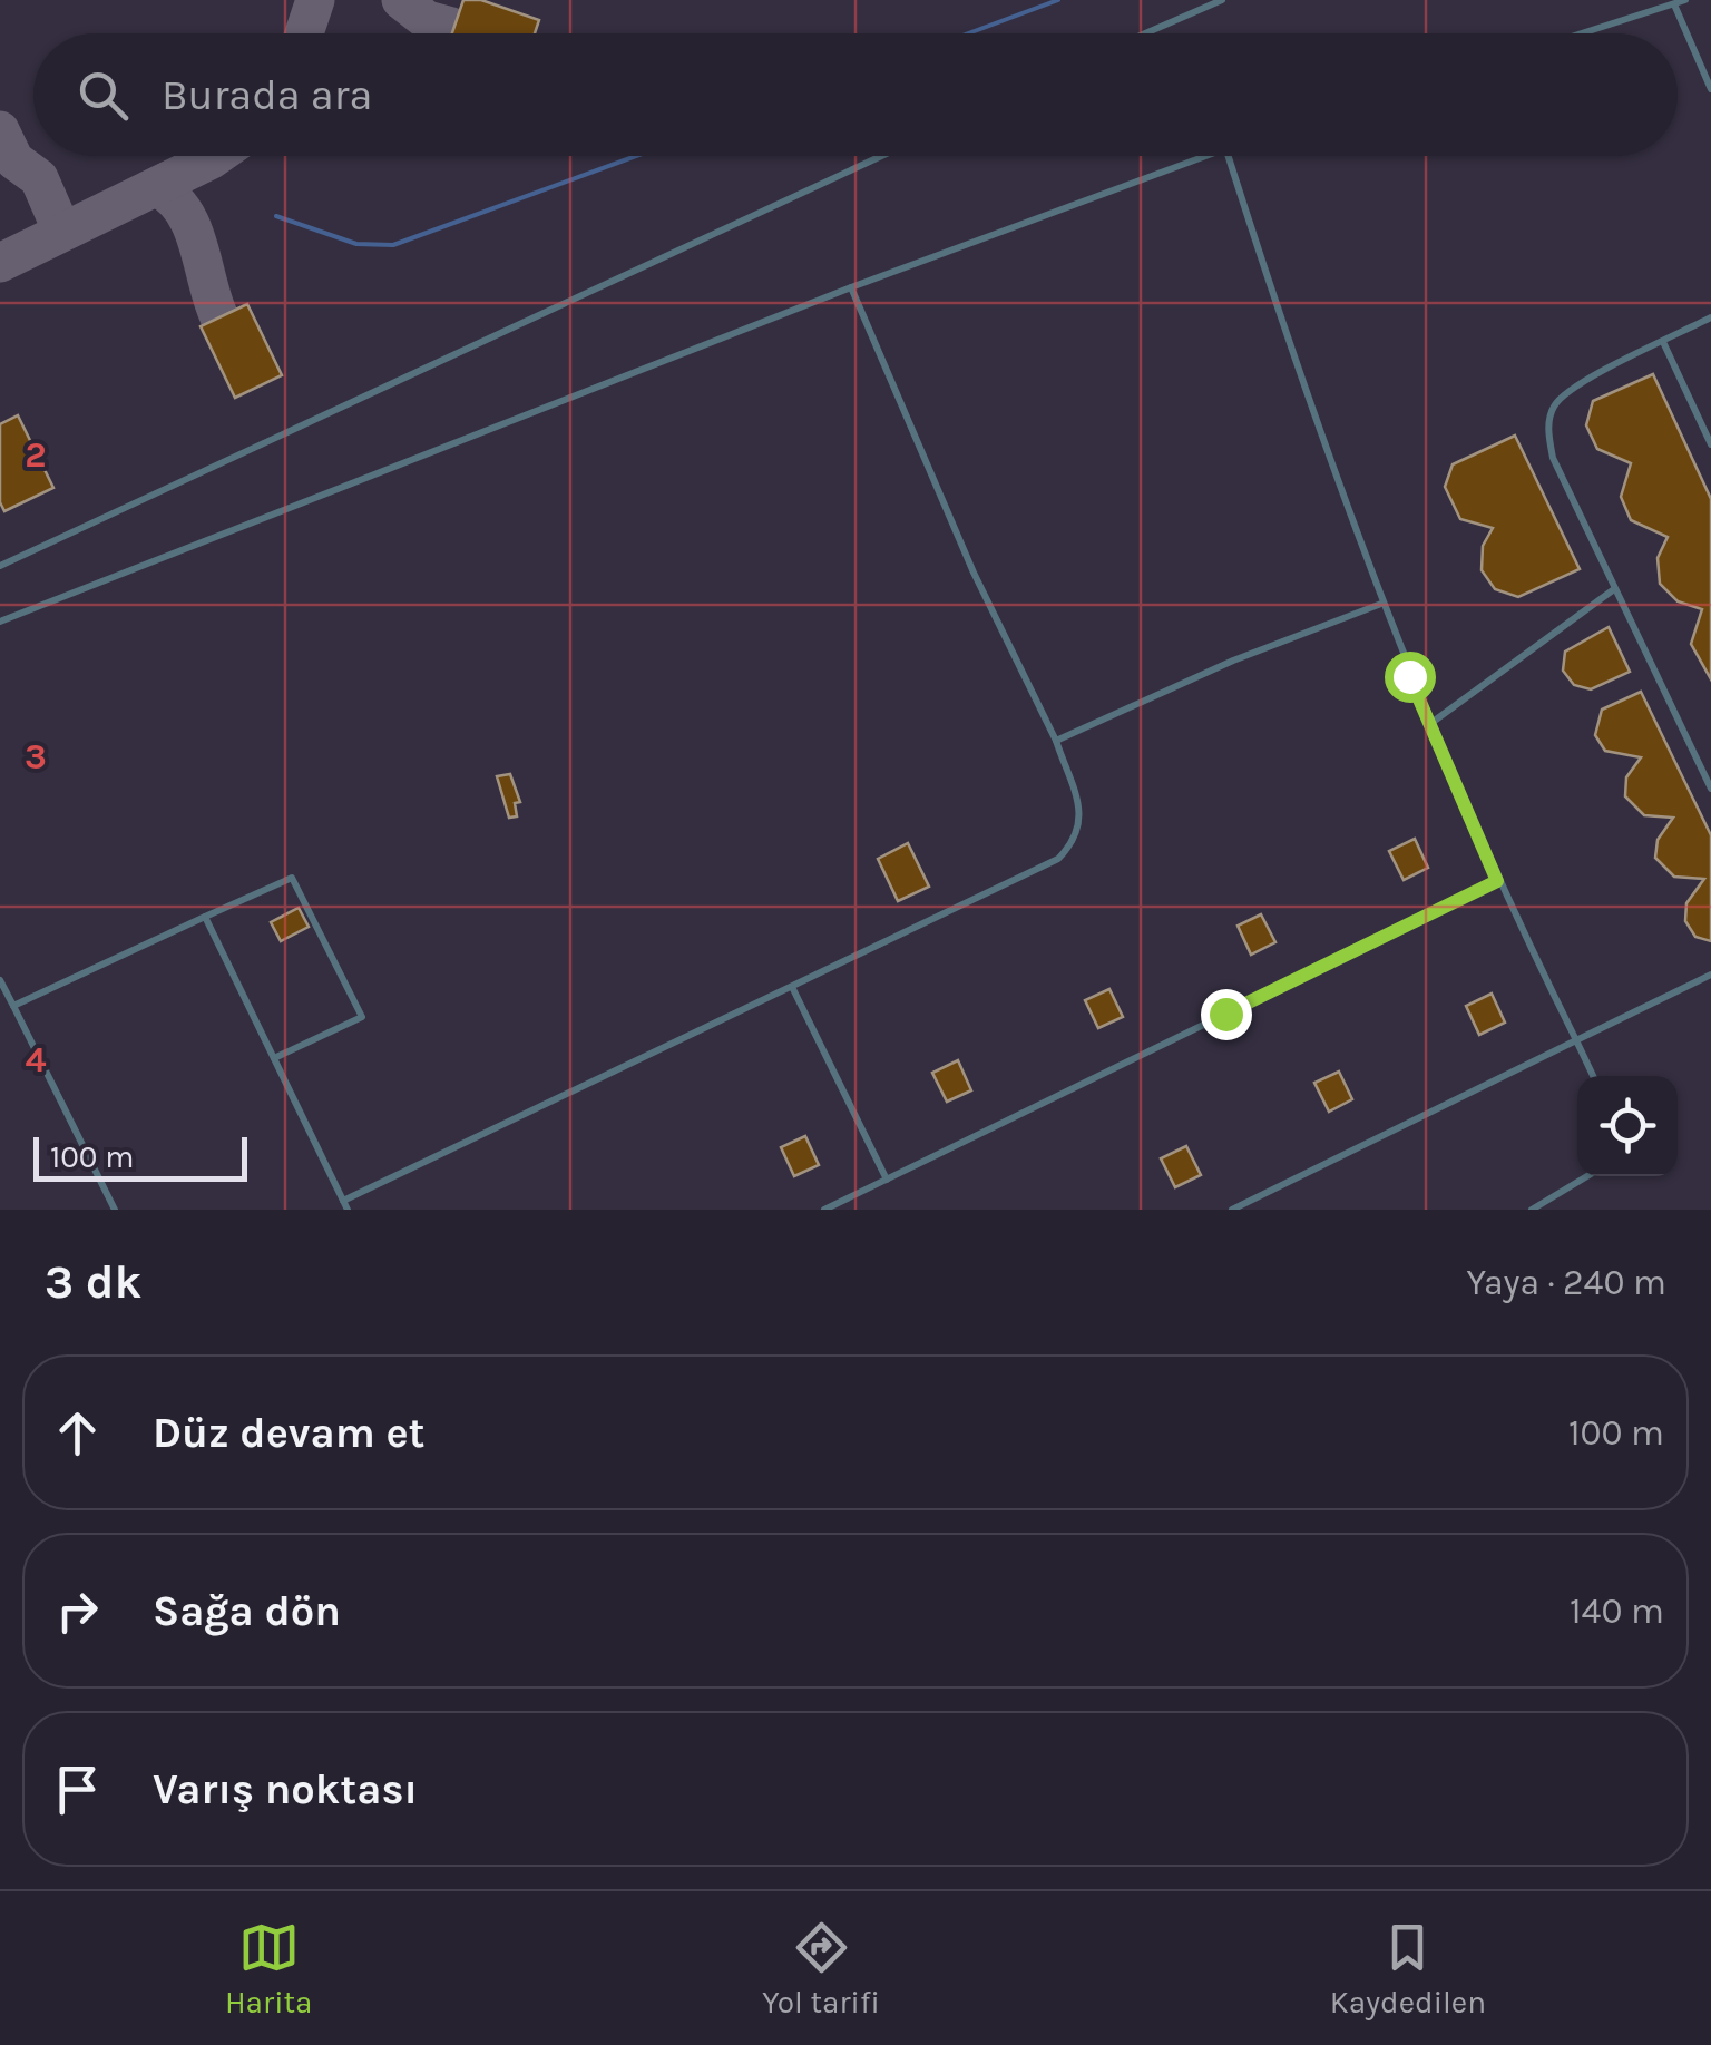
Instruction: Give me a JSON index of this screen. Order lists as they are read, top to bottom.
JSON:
{
  "scale_bar": "100 m",
  "page": {
    "search": "Burada ara",
    "scale": "100 m",
    "heading": ["3 dk", "Yaya · 240 m"],
    "list": [
      ["Düz devam et", "100 m"],
      ["Sağa dön", "140 m"],
      "Varış noktası"
    ],
    "nav": ["Harita", "Yol tarifi", "Kaydedilen"]
  },
  "grid": {
    "rows": ["2", "3", "4"]
  }
}
